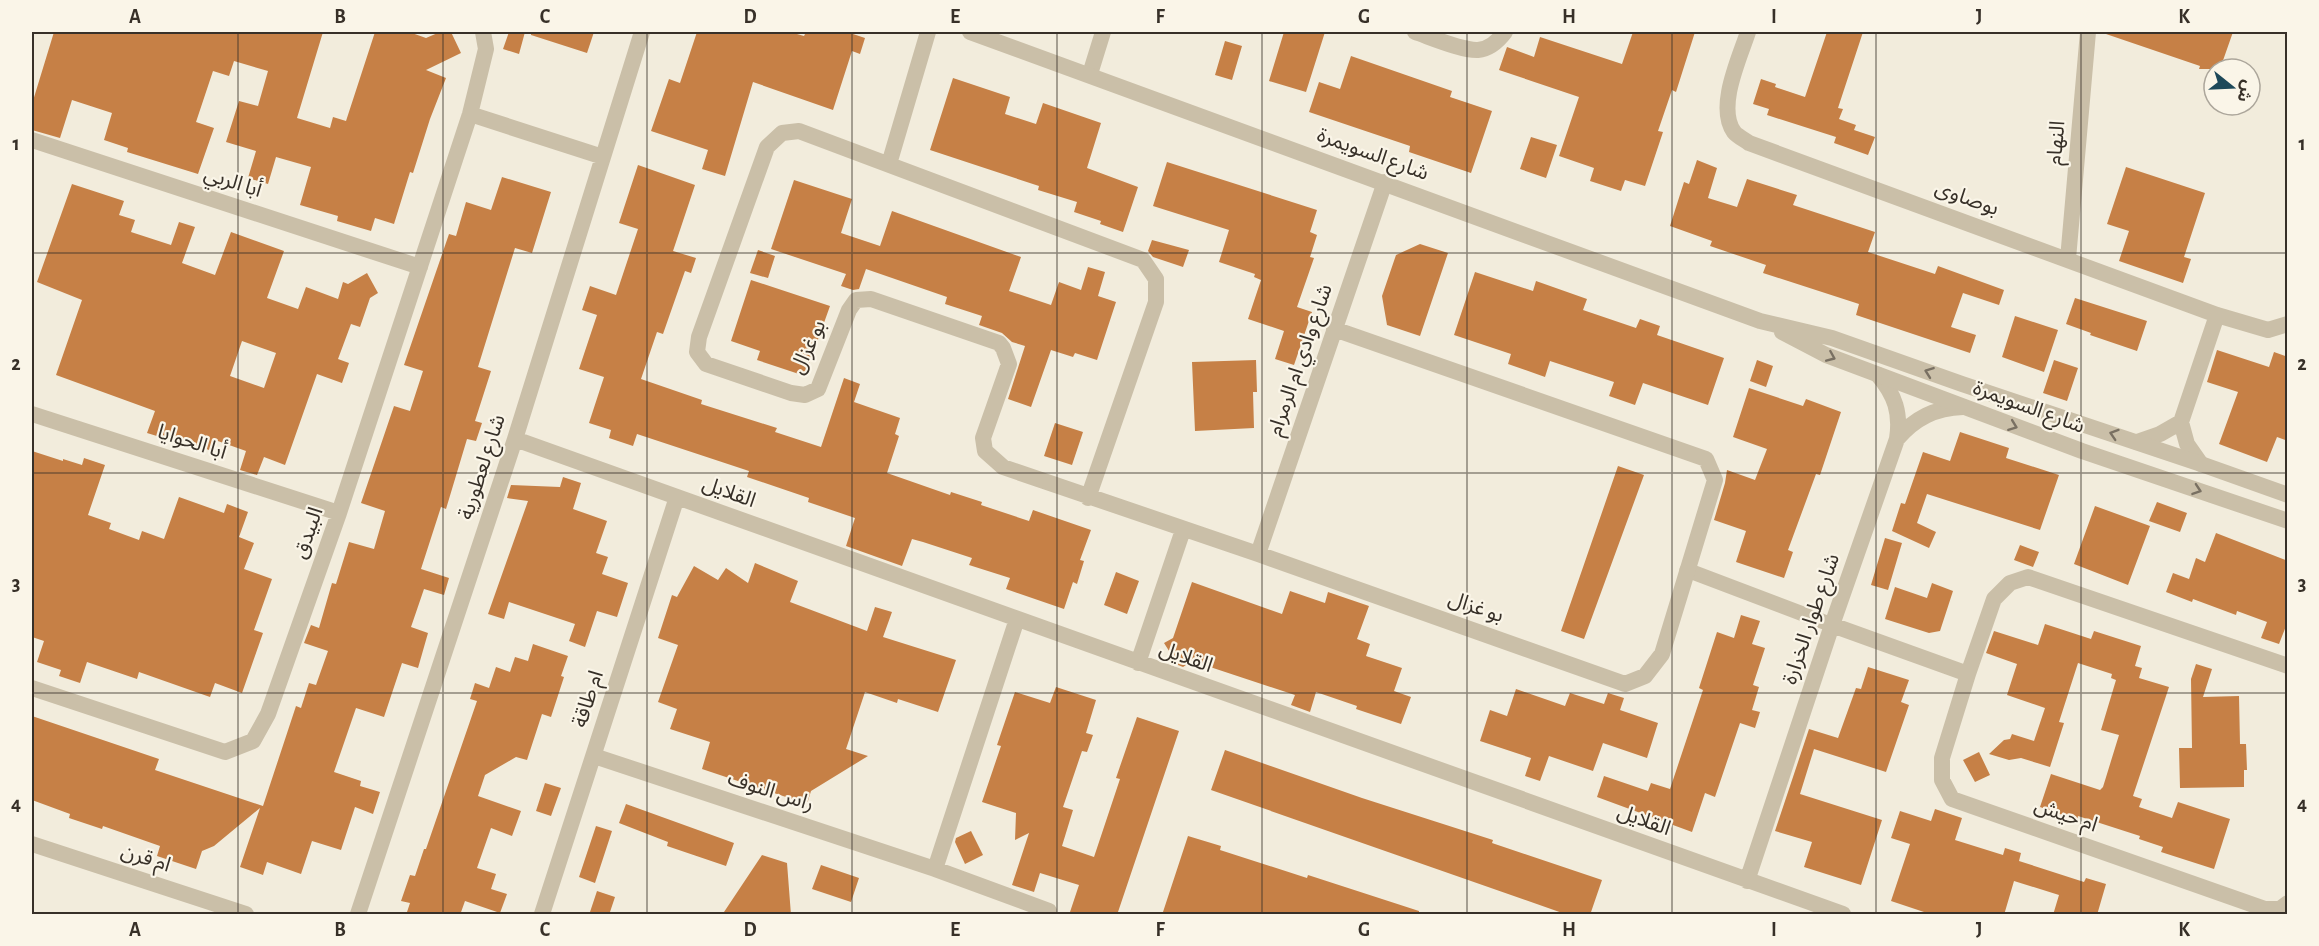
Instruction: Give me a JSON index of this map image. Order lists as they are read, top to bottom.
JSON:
{
  "streets": {
    "street": [
      "النهام",
      "شارع السويمرة",
      "أبا الربي",
      "بوصاوى",
      "بو غزال",
      "شارع وادي ام الرمرام",
      "أبا الحوايا",
      "شارع لعطورية",
      "القلايل",
      "البيدق",
      "شارع طوار الخرارة",
      "ام طاقة",
      "راس النوف",
      "ام حيش",
      "ام قرن"
    ]
  },
  "crossings": [
    ["النهام", "بوصاوى"],
    ["شارع السويمرة", "شارع وادي ام الرمرام"],
    ["شارع السويمرة", "شارع طوار الخرارة"],
    ["أبا الربي", "البيدق"],
    ["بو غزال", "شارع وادي ام الرمرام"],
    ["أبا الحوايا", "البيدق"],
    ["شارع لعطورية", "القلايل"],
    ["القلايل", "شارع طوار الخرارة"],
    ["القلايل", "ام طاقة"],
    ["ام طاقة", "راس النوف"]
  ],
  "north": "right",
  "grid": {
    "columns": [
      "A",
      "B",
      "C",
      "D",
      "E",
      "F",
      "G",
      "H",
      "I",
      "J",
      "K"
    ],
    "rows": [
      "1",
      "2",
      "3",
      "4"
    ]
  }
}
